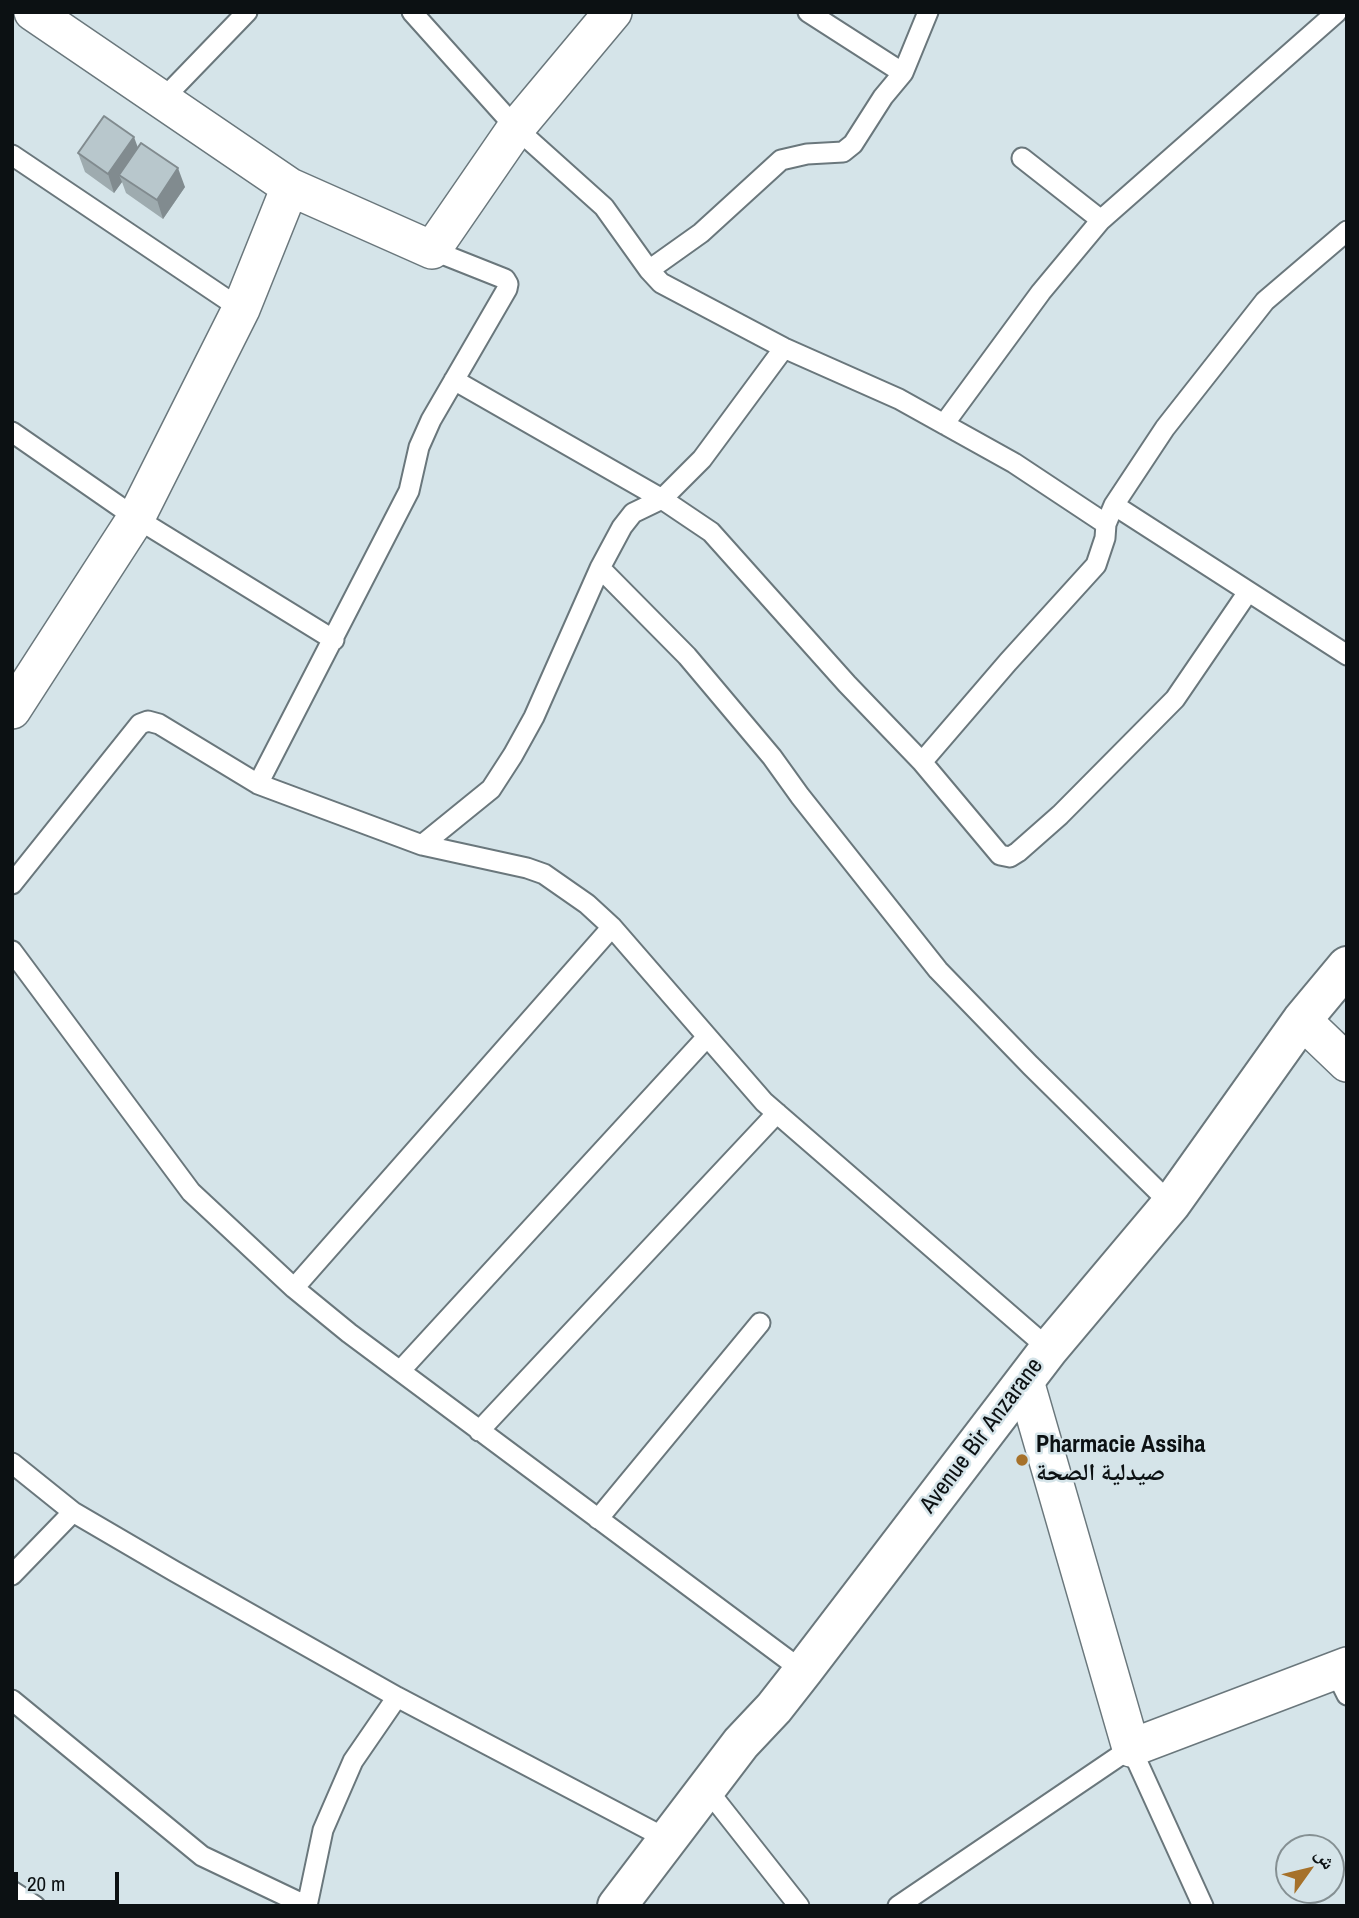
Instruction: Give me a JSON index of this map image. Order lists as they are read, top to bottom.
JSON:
{
  "streets": {
    "street": ["Avenue Bir Anzarane"]
  },
  "places": ["Pharmacie Assiha صيدلية الصحة"],
  "scale_bar": "20 m",
  "north": "top right"
}
